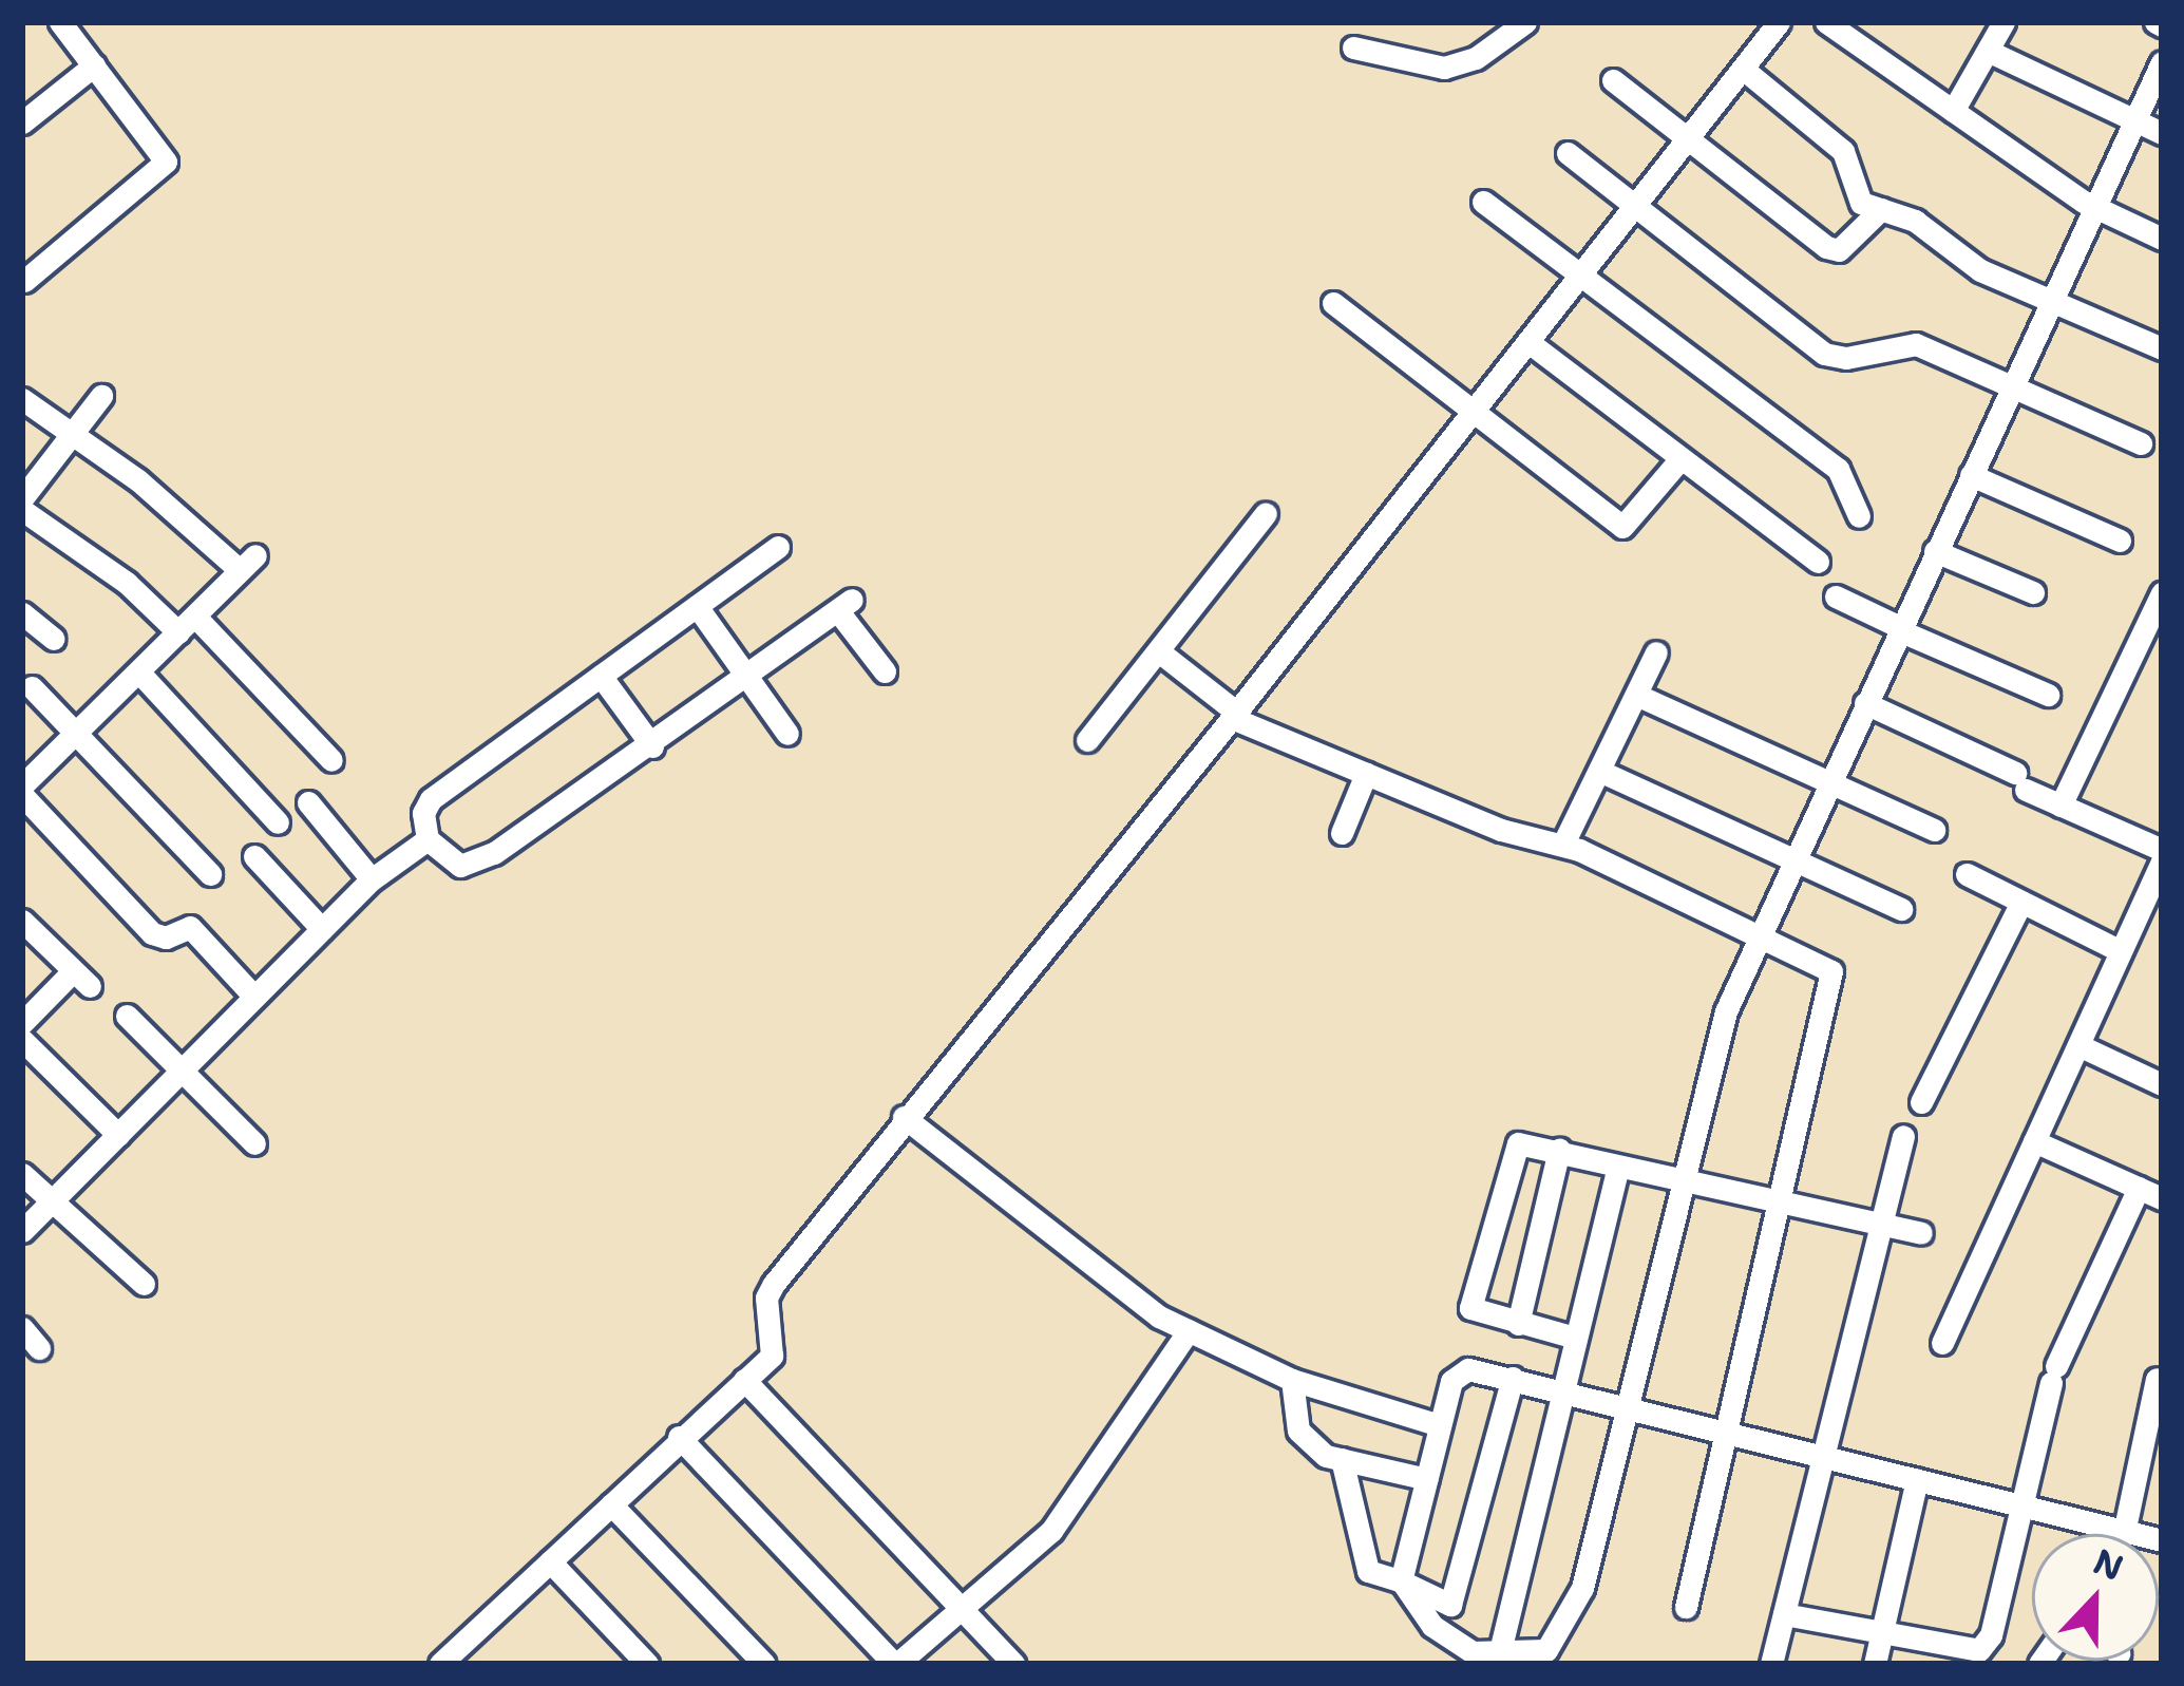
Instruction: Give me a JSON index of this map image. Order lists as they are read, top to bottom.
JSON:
{
  "north": "top"
}
